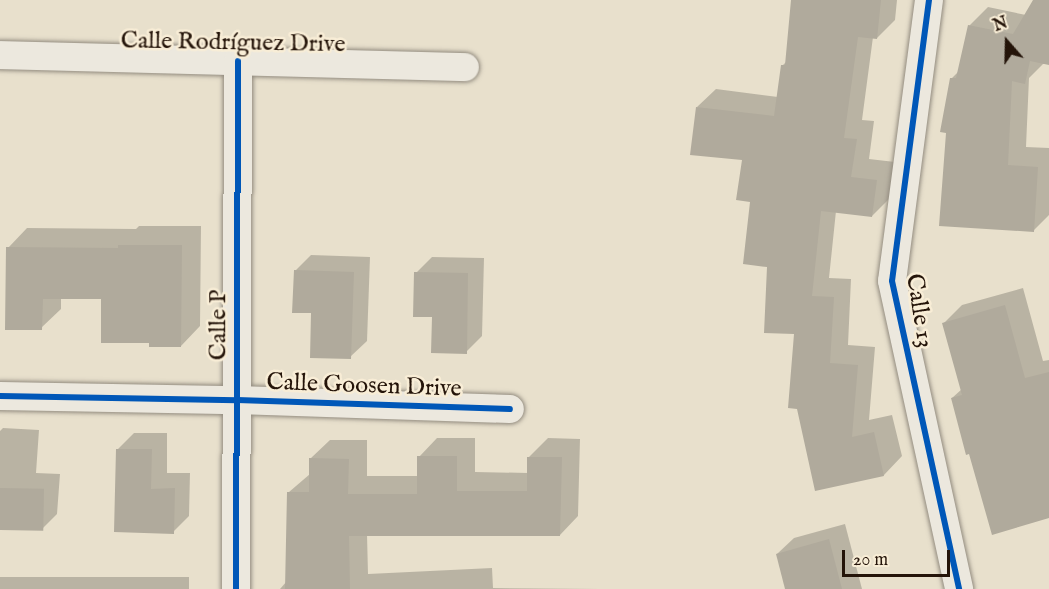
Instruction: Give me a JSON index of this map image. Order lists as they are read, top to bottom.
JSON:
{
  "streets": {
    "street": [
      "Calle Rodríguez Drive",
      "Calle 13",
      "Calle P",
      "Calle Goosen Drive"
    ]
  },
  "crossings": [
    ["Calle Rodríguez Drive", "Calle P"],
    ["Calle P", "Calle Goosen Drive"]
  ],
  "scale_bar": "20 m",
  "north": "top"
}
